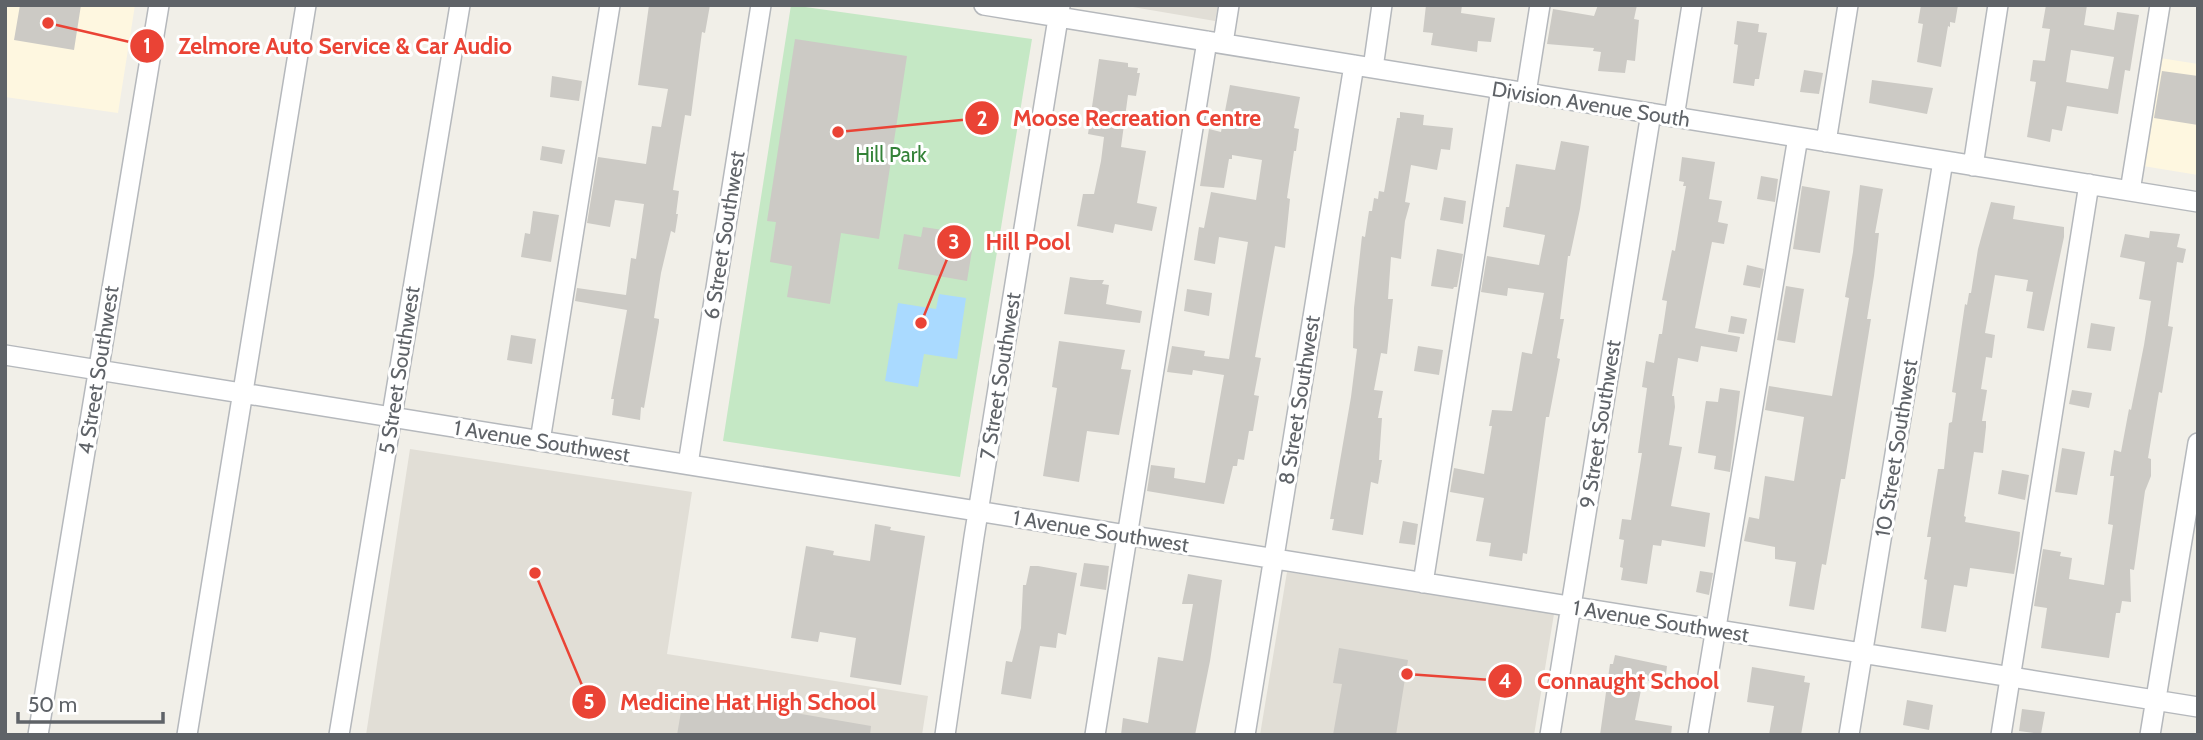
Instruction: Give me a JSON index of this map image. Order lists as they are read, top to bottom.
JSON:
{
  "streets": {
    "street": [
      "Division Avenue South",
      "6 Street Southwest",
      "4 Street Southwest",
      "5 Street Southwest",
      "7 Street Southwest",
      "8 Street Southwest",
      "9 Street Southwest",
      "1 Avenue Southwest",
      "10 Street Southwest"
    ]
  },
  "crossings": [
    ["Division Avenue South", "7 Street Southwest"],
    ["Division Avenue South", "8 Street Southwest"],
    ["Division Avenue South", "9 Street Southwest"],
    ["Division Avenue South", "10 Street Southwest"],
    ["6 Street Southwest", "1 Avenue Southwest"],
    ["4 Street Southwest", "1 Avenue Southwest"],
    ["5 Street Southwest", "1 Avenue Southwest"],
    ["7 Street Southwest", "1 Avenue Southwest"],
    ["8 Street Southwest", "1 Avenue Southwest"],
    ["9 Street Southwest", "1 Avenue Southwest"],
    ["1 Avenue Southwest", "10 Street Southwest"]
  ],
  "parks": ["Hill Park"],
  "places": [
    "Zelmore Auto Service & Car Audio",
    "Moose Recreation Centre",
    "Hill Pool",
    "Medicine Hat High School",
    "Connaught School"
  ],
  "scale_bar": "50 m"
}
